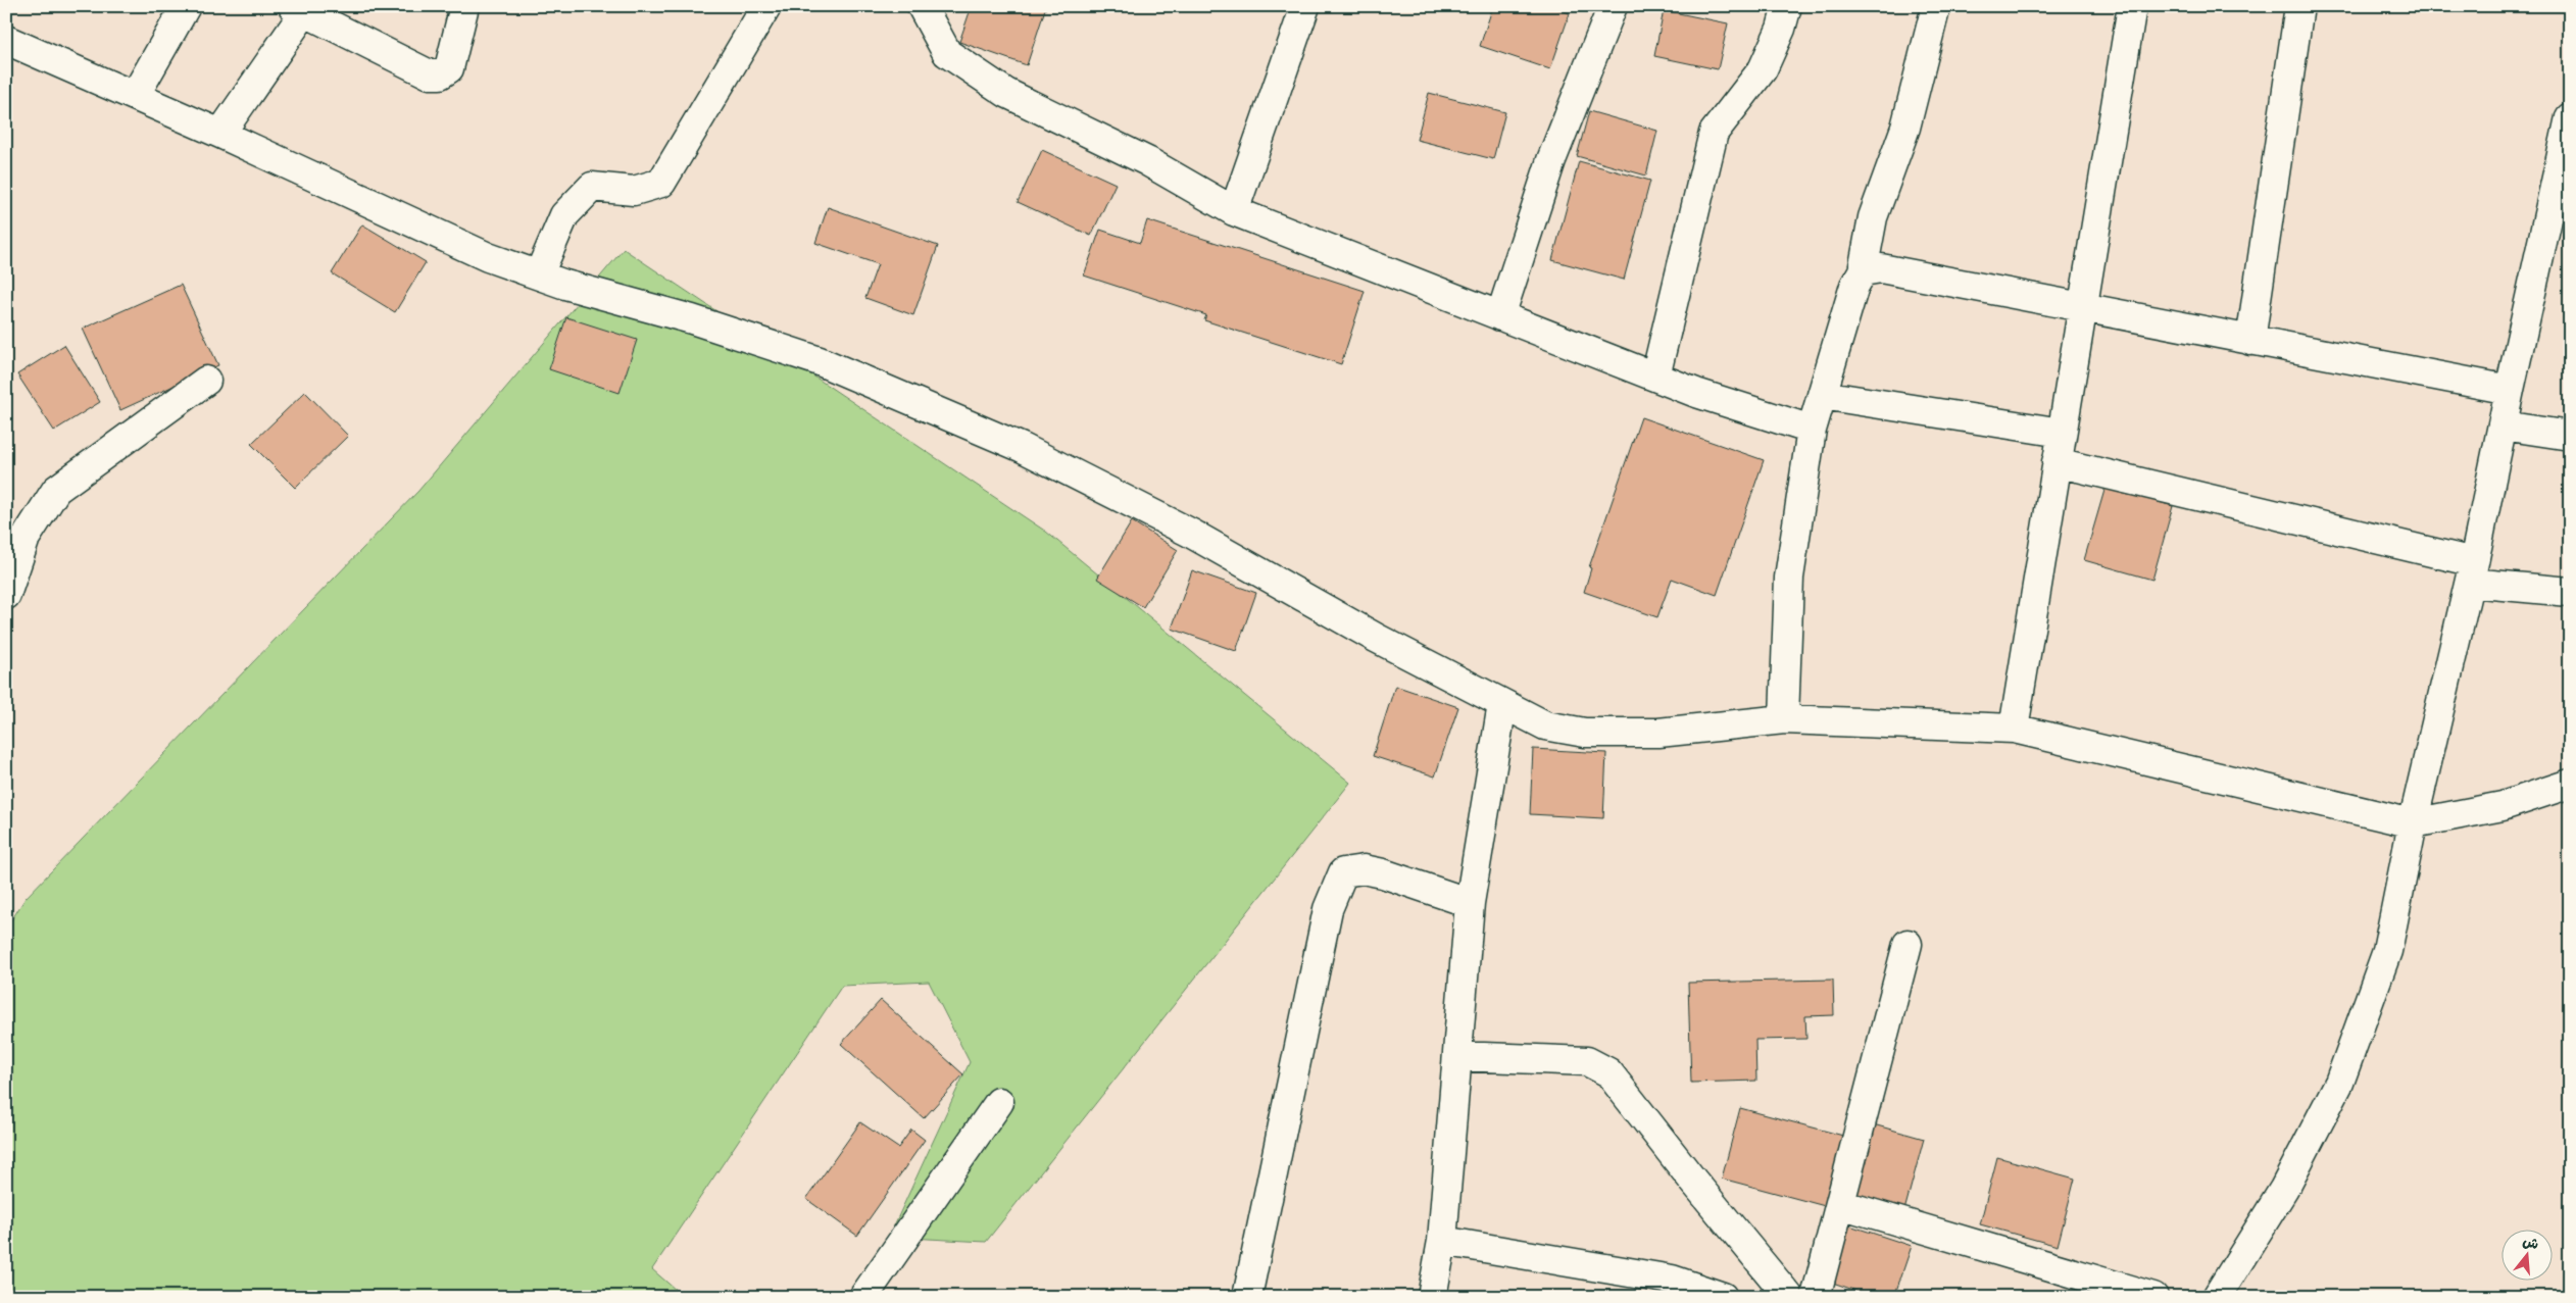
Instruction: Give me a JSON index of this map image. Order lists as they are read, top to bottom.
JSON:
{
  "north": "top"
}
